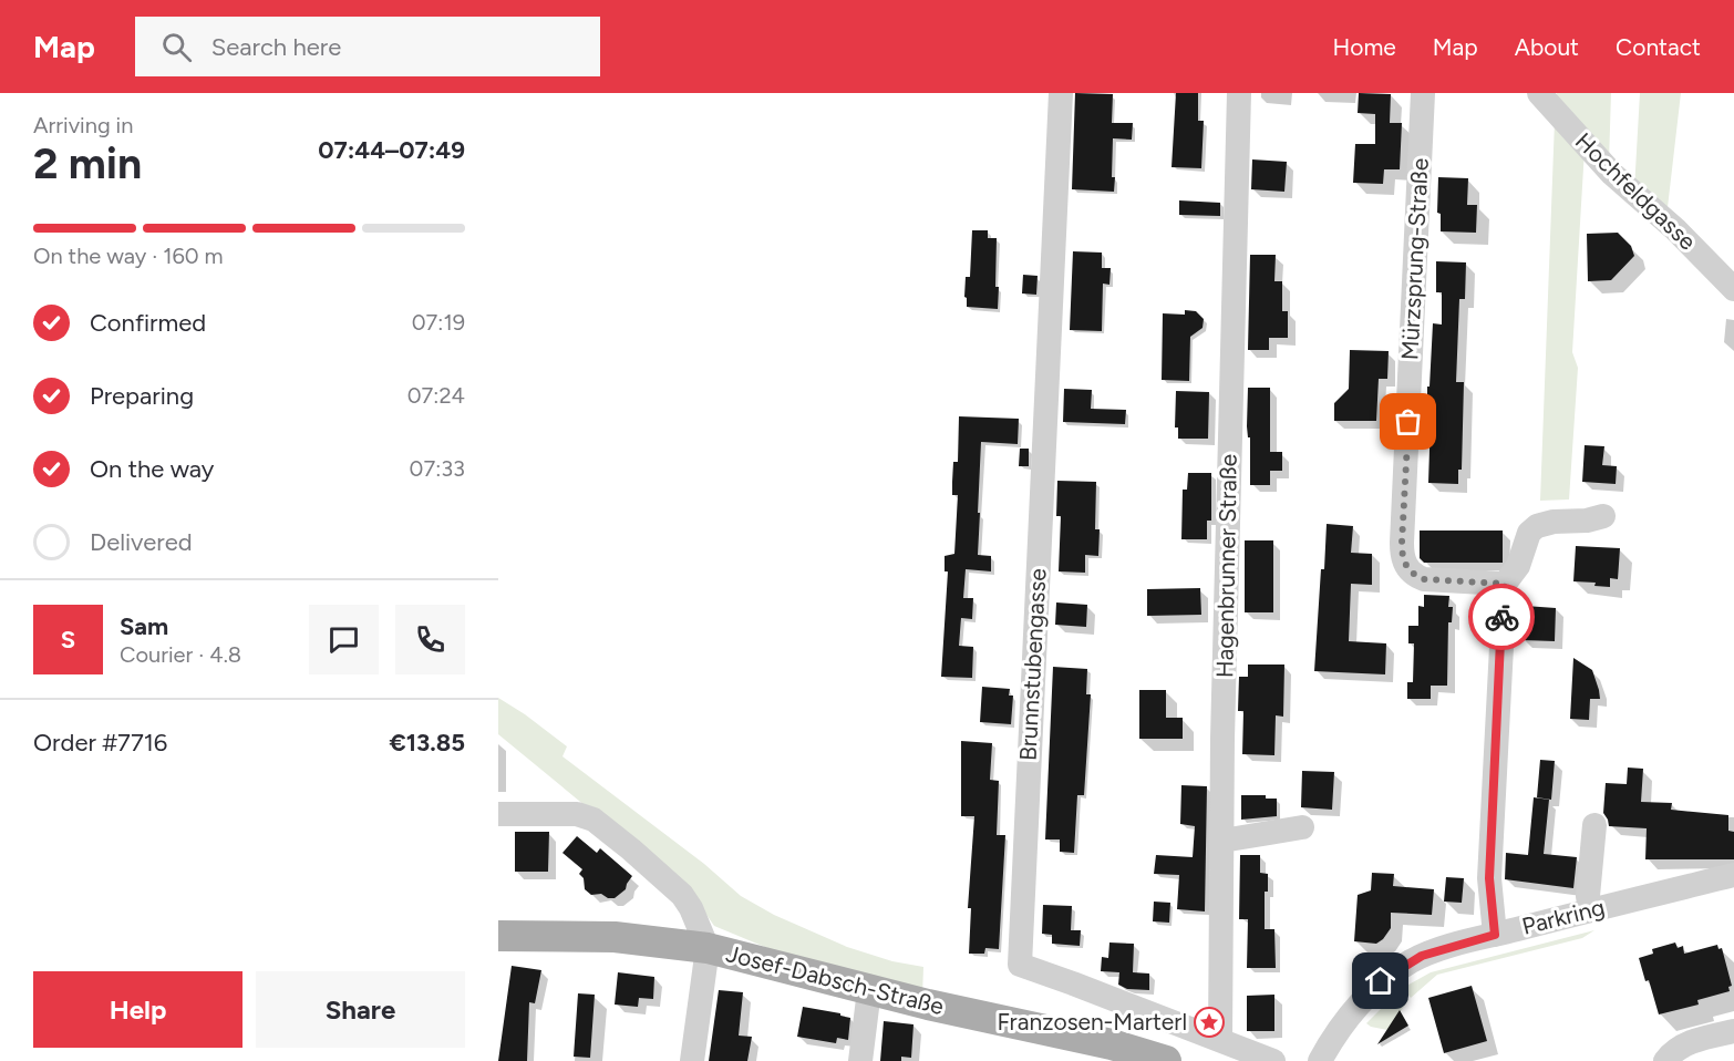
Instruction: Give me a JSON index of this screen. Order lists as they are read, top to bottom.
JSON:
{
  "streets": {
    "main road": ["Josef-Dabsch-Straße"],
    "street": [
      "Hochfeldgasse",
      "Mürzsprung-Straße",
      "Hagenbrunner Straße",
      "Brunnstubengasse",
      "Parkring"
    ]
  },
  "crossings": [
    ["Hagenbrunner Straße", "Brunnstubengasse"]
  ],
  "places": {
    "place": ["Franzosen-Marterl"]
  },
  "page": {
    "header": "Map",
    "search": "Search here",
    "nav": [
      "Home",
      "Map",
      "About",
      "Contact"
    ],
    "heading": ["2 min", "Arriving in", "07:44–07:49"],
    "panel": [
      "Sam",
      "Courier · 4.8",
      "Order #7716",
      "€13.85"
    ],
    "bar": "On the way · 160 m",
    "list": [
      ["Confirmed", "07:19"],
      ["Preparing", "07:24"],
      ["On the way", "07:33"],
      "Delivered"
    ],
    "round": "S",
    "buttons": ["Help", "Share"]
  }
}
